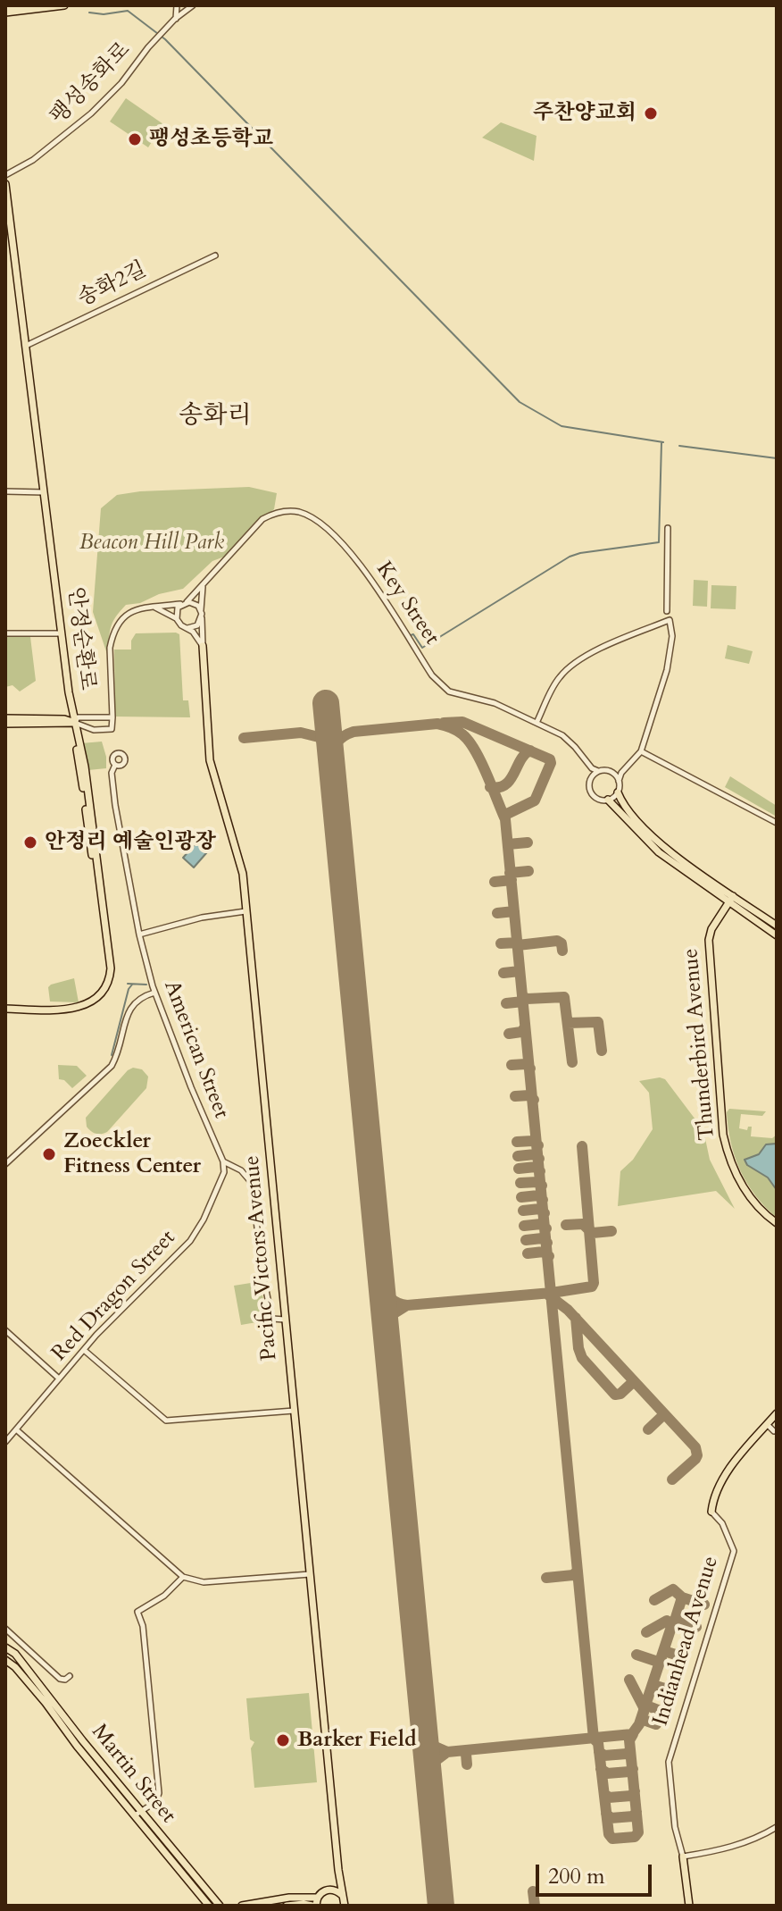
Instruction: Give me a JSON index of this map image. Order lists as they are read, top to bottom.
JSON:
{
  "streets": {
    "main road": [
      "안정순환로",
      "Thunderbird Avenue",
      "Pacific Victors Avenue",
      "Indianhead Avenue",
      "Martin Street"
    ],
    "street": [
      "팽성송화로",
      "송화2길",
      "Key Street",
      "American Street",
      "Red Dragon Street"
    ]
  },
  "crossings": [
    ["송화2길", "안정순환로"],
    ["American Street", "Red Dragon Street"]
  ],
  "districts": ["송화리"],
  "parks": ["Beacon Hill Park"],
  "places": [
    "주찬양교회",
    "팽성초등학교",
    "안정리 예술인광장",
    "Zoeckler Fitness Center",
    "Barker Field"
  ],
  "scale_bar": "200 m"
}
